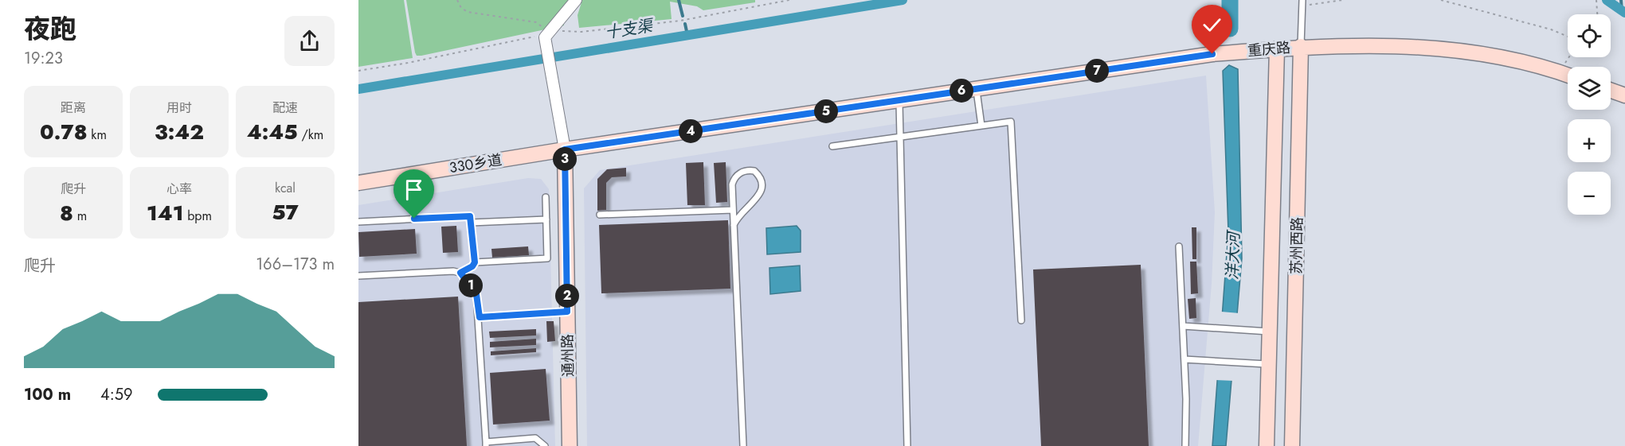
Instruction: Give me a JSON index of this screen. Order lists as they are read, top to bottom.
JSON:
{
  "streets": {
    "street": [
      "重庆路",
      "330乡道",
      "苏州西路",
      "通州路"
    ]
  },
  "crossings": [
    ["重庆路", "330乡道"],
    ["重庆路", "苏州西路"],
    ["重庆路", "通州路"],
    ["330乡道", "通州路"]
  ],
  "water": ["十支渠", "洋大河"],
  "page": {
    "heading": ["夜跑", "19:23"],
    "map_buttons": ["+", "−"],
    "pins": [
      "7",
      "6",
      "5",
      "4",
      "3",
      "1",
      "2"
    ],
    "stats": [
      ["距离", "0.78 km"],
      ["用时", "3:42"],
      ["配速", "4:45 /km"],
      ["爬升", "8 m"],
      ["心率", "141 bpm"],
      ["kcal", "57"]
    ],
    "chart": ["爬升", "166–173 m"],
    "list": [
      {
        "name": "100 m",
        "note": "4:59"
      }
    ]
  }
}
